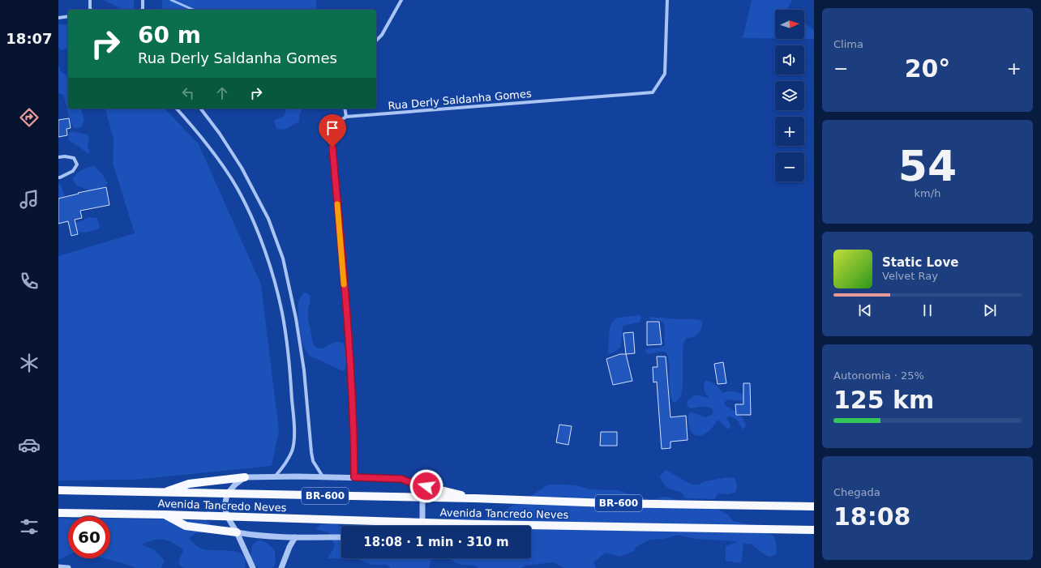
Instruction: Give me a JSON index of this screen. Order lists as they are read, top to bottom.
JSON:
{
  "streets": {
    "main road": ["BR-600", "Avenida Tancredo Neves"],
    "street": ["Rua Derly Saldanha Gomes"]
  },
  "north": "right",
  "page": {
    "tabs": "18:07",
    "tile": [
      "Clima",
      ["54", "km/h"],
      ["Autonomia · 25%", "125 km"],
      ["Chegada", "18:08"]
    ],
    "map_buttons": ["+", "−"],
    "turn": ["60 m", "Rua Derly Saldanha Gomes"],
    "heat": ["−", "20°", "+"],
    "song": ["Static Love", "Velvet Ray"],
    "limit": "60",
    "trip": "18:08 · 1 min · 310 m"
  }
}
